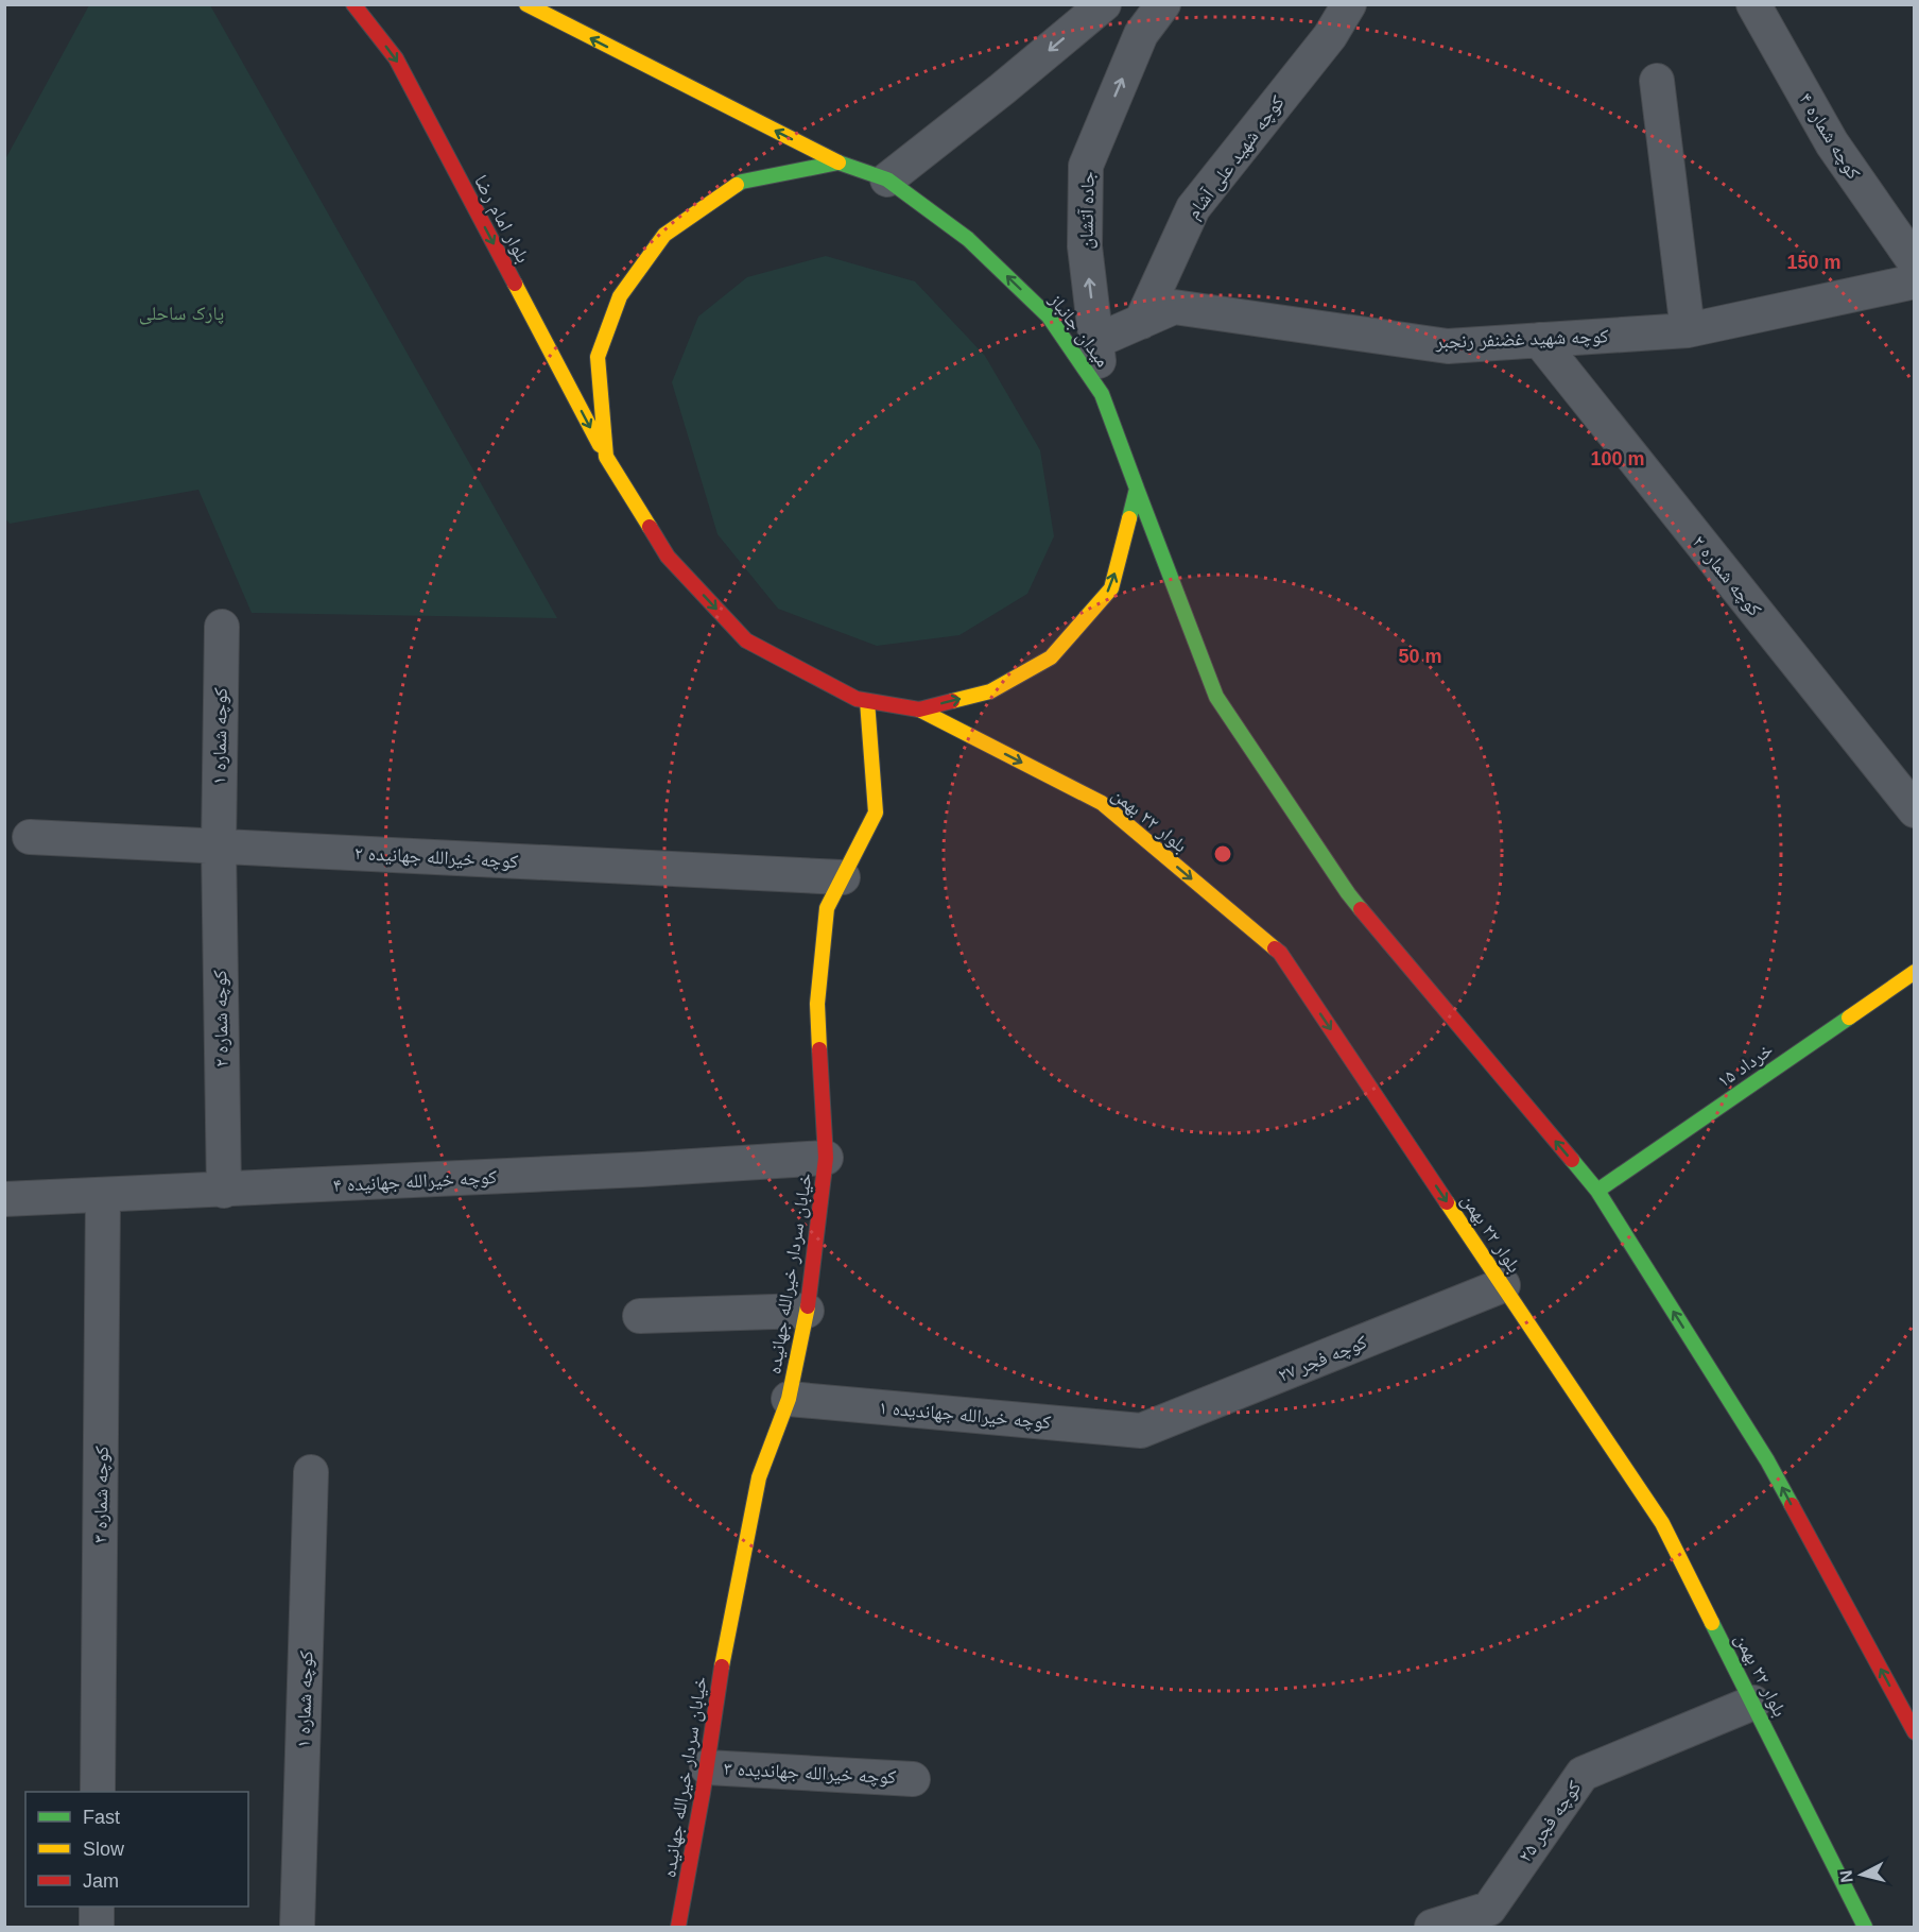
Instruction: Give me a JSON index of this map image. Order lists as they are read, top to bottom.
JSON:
{
  "streets": {
    "main road": [
      "بلوار امام رضا",
      "میدان جانباز",
      "بلوار ۲۲ بهمن",
      "۱۵ خرداد",
      "خیابان سردار خیرالله جهانیده"
    ],
    "street": [
      "کوچه شماره ۴",
      "کوچه شهید علی آشام",
      "جاده آتشان",
      "کوچه شهید غضنفر رنجبر",
      "کوچه شماره ۲",
      "کوچه شماره ۱",
      "کوچه خیرالله جهانیده ۲",
      "کوچه خیرالله جهانیده ۴",
      "کوچه فجر ۲۷",
      "کوچه خیرالله جهاندیده ۱",
      "کوچه شماره ۳",
      "کوچه خیرالله جهاندیده ۳",
      "کوچه فجر ۲۵"
    ]
  },
  "crossings": [
    ["کوچه شهید علی آشام", "کوچه شهید غضنفر رنجبر"],
    ["جاده آتشان", "میدان جانباز"],
    ["جاده آتشان", "کوچه شهید غضنفر رنجبر"],
    ["کوچه شهید غضنفر رنجبر", "کوچه شماره ۲"],
    ["کوچه شماره ۲", "کوچه شماره ۱"],
    ["کوچه شماره ۲", "کوچه خیرالله جهانیده ۲"],
    ["کوچه شماره ۲", "کوچه خیرالله جهانیده ۴"],
    ["کوچه شماره ۱", "کوچه خیرالله جهانیده ۲"],
    ["بلوار ۲۲ بهمن", "کوچه فجر ۲۷"],
    ["بلوار ۲۲ بهمن", "کوچه فجر ۲۵"],
    ["کوچه خیرالله جهانیده ۲", "خیابان سردار خیرالله جهانیده"],
    ["کوچه خیرالله جهانیده ۴", "خیابان سردار خیرالله جهانیده"],
    ["کوچه خیرالله جهانیده ۴", "کوچه شماره ۳"],
    ["خیابان سردار خیرالله جهانیده", "کوچه خیرالله جهاندیده ۱"],
    ["خیابان سردار خیرالله جهانیده", "کوچه خیرالله جهاندیده ۳"],
    ["کوچه فجر ۲۷", "کوچه خیرالله جهاندیده ۱"]
  ],
  "one_way": ["جاده آتشان", "بلوار امام رضا", "میدان جانباز"],
  "parks": ["پارک ساحلی"],
  "legend": ["Fast", "Slow", "Jam"],
  "north": "left",
  "rings": ["150 m", "100 m", "50 m"]
}
